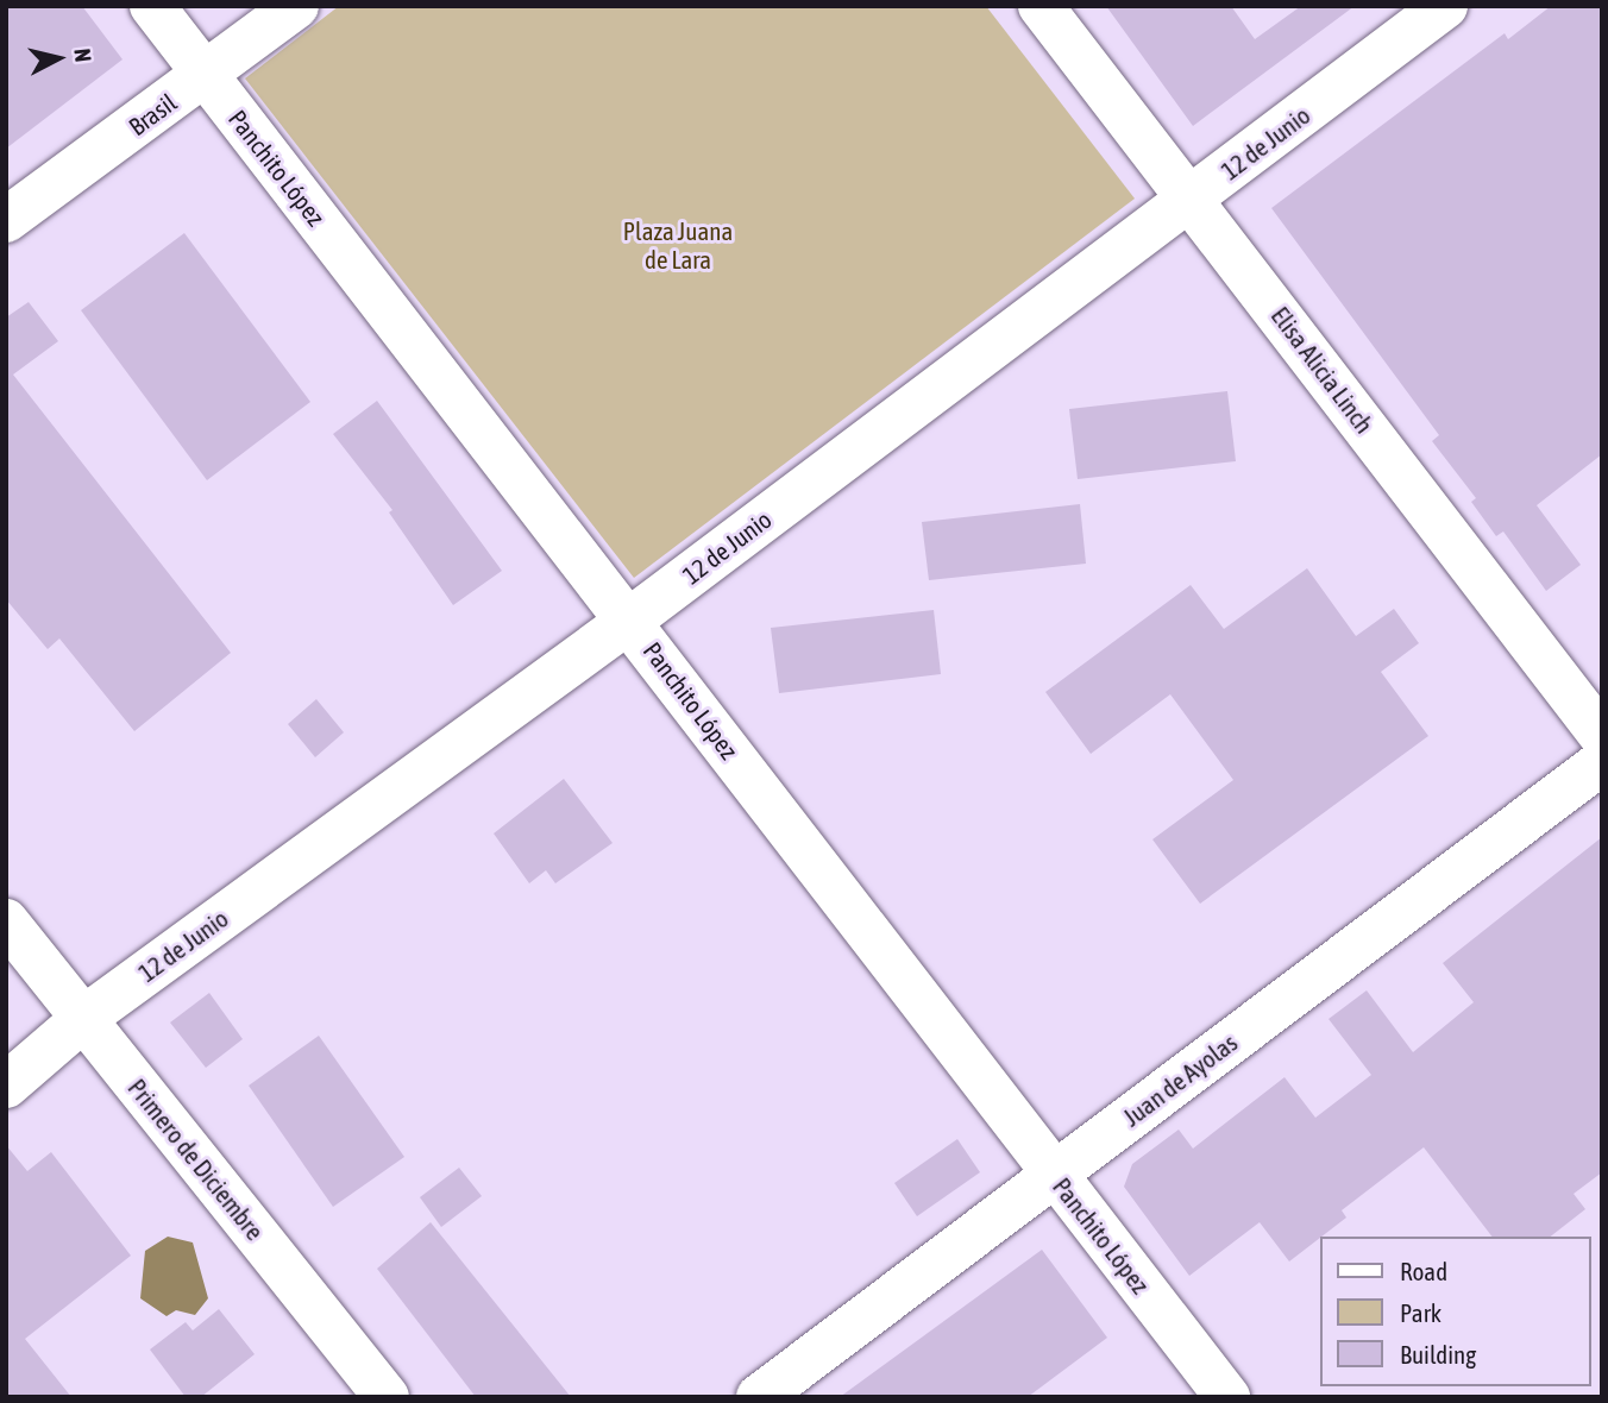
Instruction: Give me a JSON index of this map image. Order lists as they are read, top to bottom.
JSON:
{
  "streets": {
    "street": [
      "Brasil",
      "12 de Junio",
      "Panchito López",
      "Elisa Alicia Linch",
      "Juan de Ayolas",
      "Primero de Diciembre"
    ]
  },
  "crossings": [
    ["Brasil", "Panchito López"],
    ["12 de Junio", "Panchito López"],
    ["12 de Junio", "Elisa Alicia Linch"],
    ["12 de Junio", "Primero de Diciembre"],
    ["Panchito López", "Juan de Ayolas"]
  ],
  "parks": ["Plaza Juana de Lara"],
  "legend": ["Road", "Park", "Building"],
  "north": "right"
}
